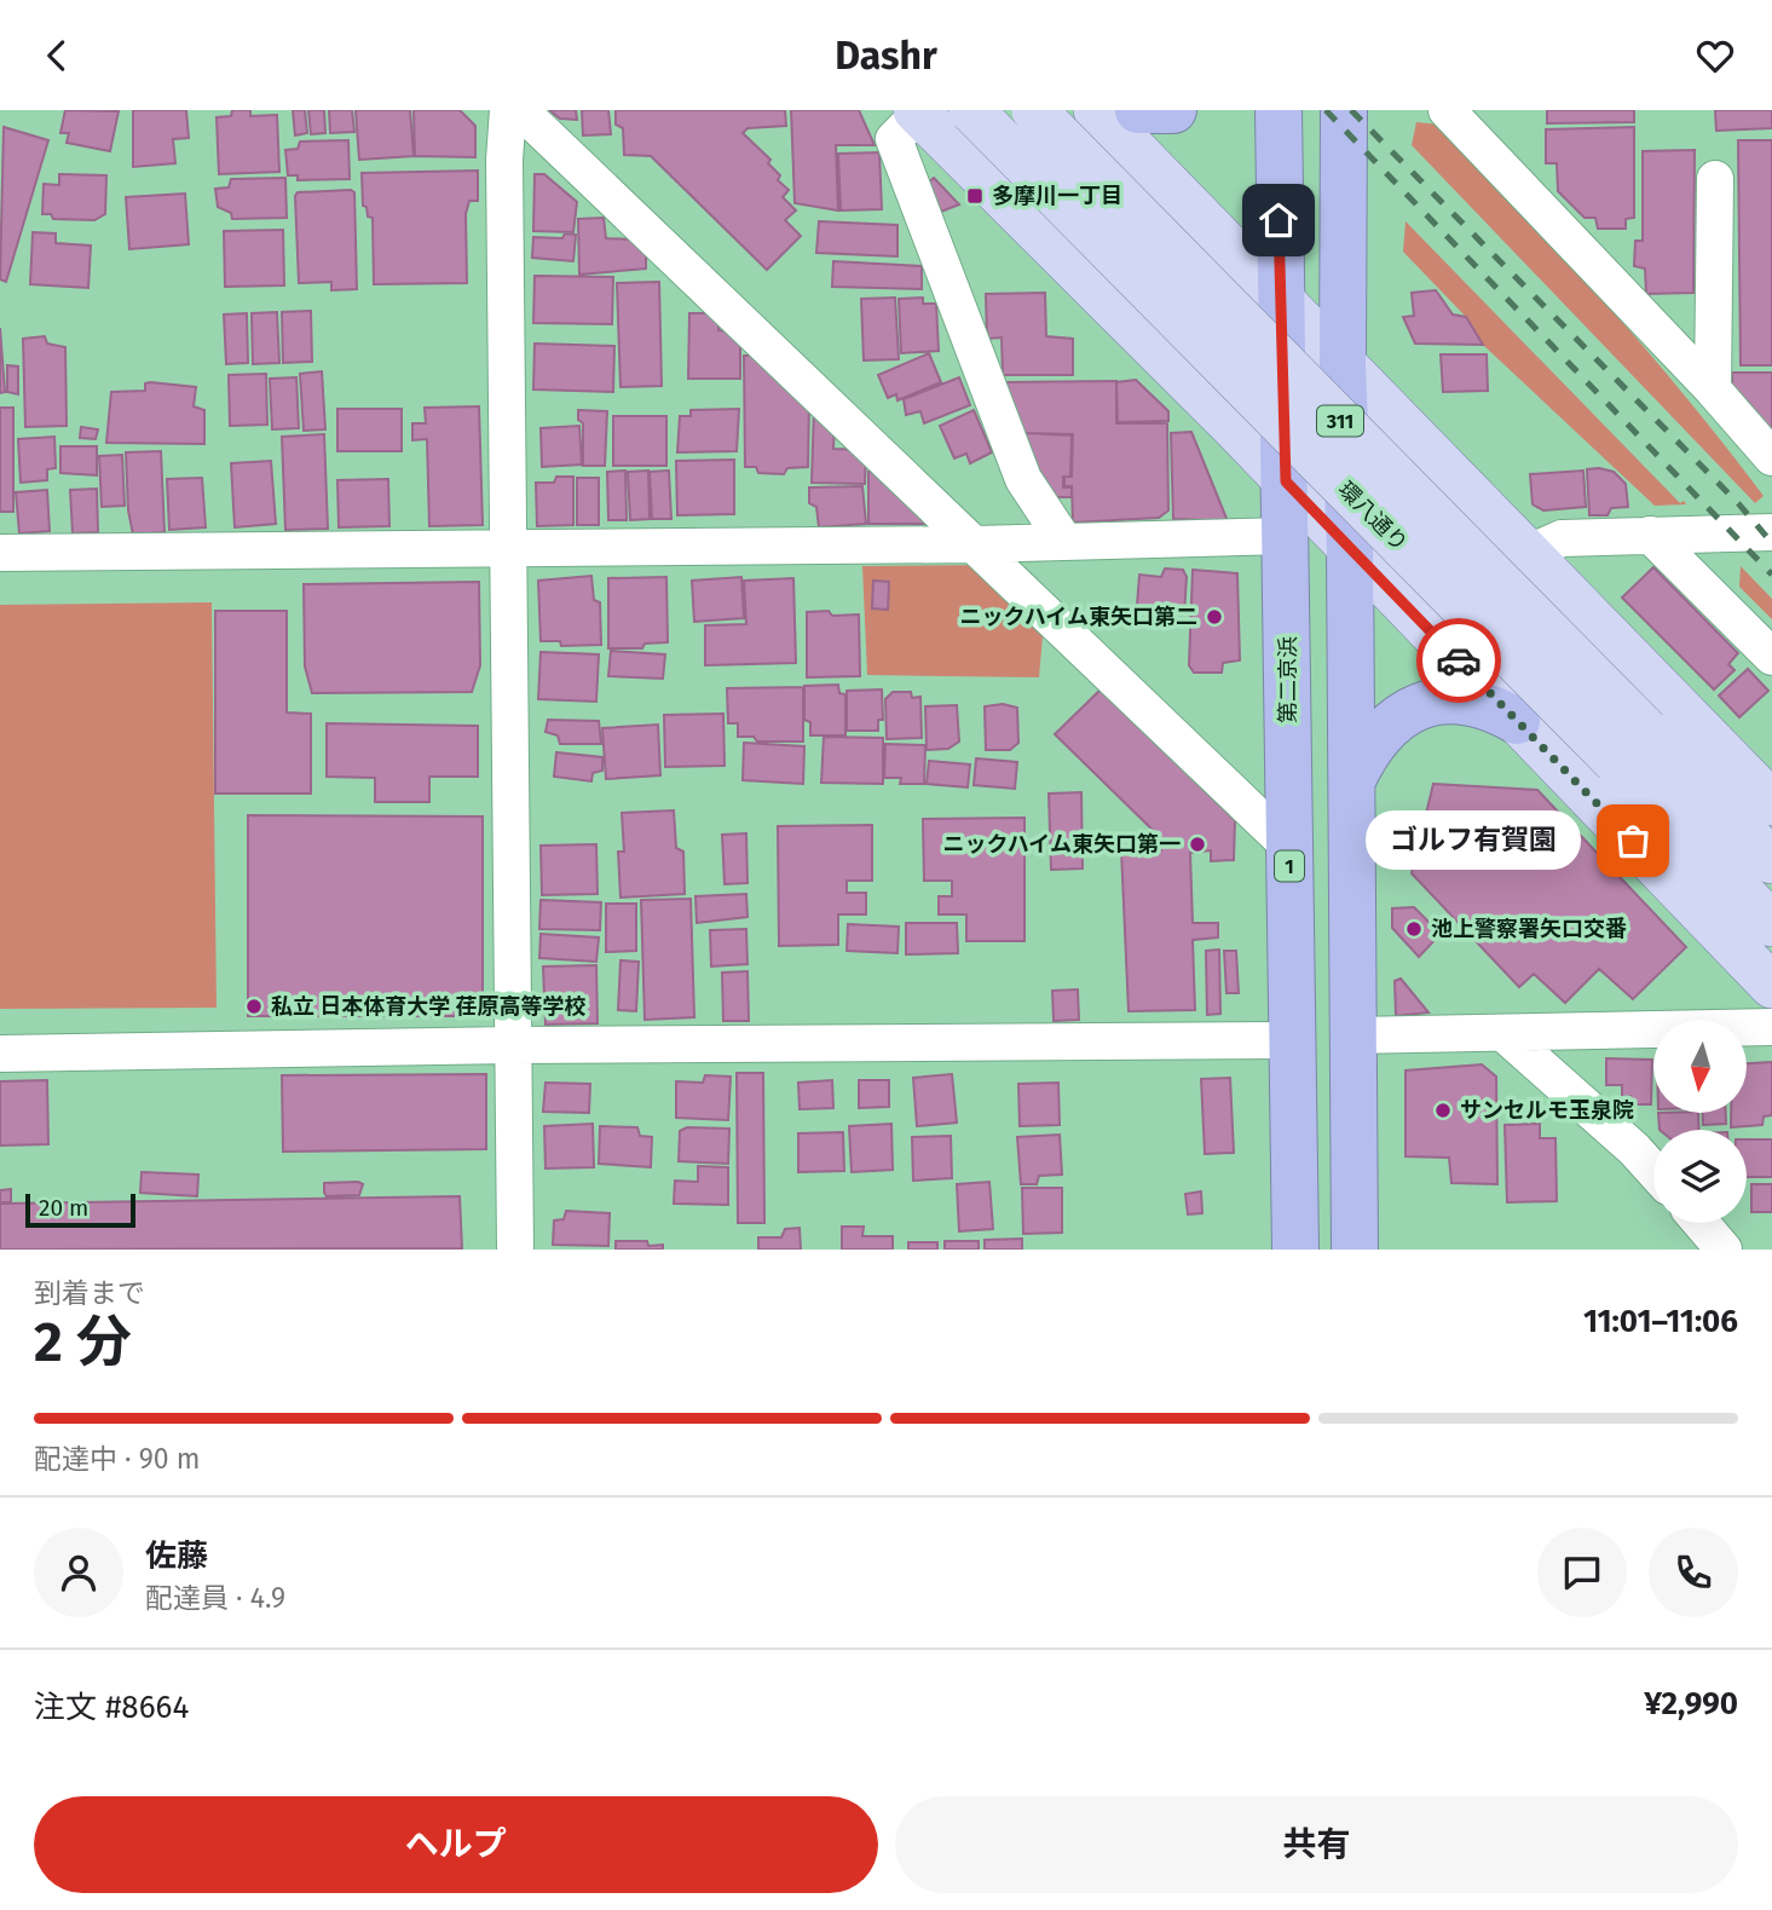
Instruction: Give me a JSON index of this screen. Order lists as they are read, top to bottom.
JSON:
{
  "streets": {
    "highway": ["第二京浜", "1"],
    "main road": ["311", "環八通り"]
  },
  "places": {
    "transit": ["多摩川一丁目"],
    "other": [
      "ニックハイム東矢口第二",
      "ゴルフ有賀園",
      "ニックハイム東矢口第一",
      "池上警察署矢口交番",
      "私立 日本体育大学 荏原高等学校",
      "サンセルモ玉泉院"
    ]
  },
  "scale_bar": "20 m",
  "north": "bottom",
  "page": {
    "header": "Dashr",
    "bubble": "ゴルフ有賀園",
    "scale": "20 m",
    "heading": ["2 分", "到着まで", "11:01–11:06"],
    "panel": [
      "佐藤",
      "配達員 · 4.9",
      "注文 #8664",
      "¥2,990"
    ],
    "bar": "配達中 · 90 m",
    "buttons": ["ヘルプ", "共有"]
  }
}
